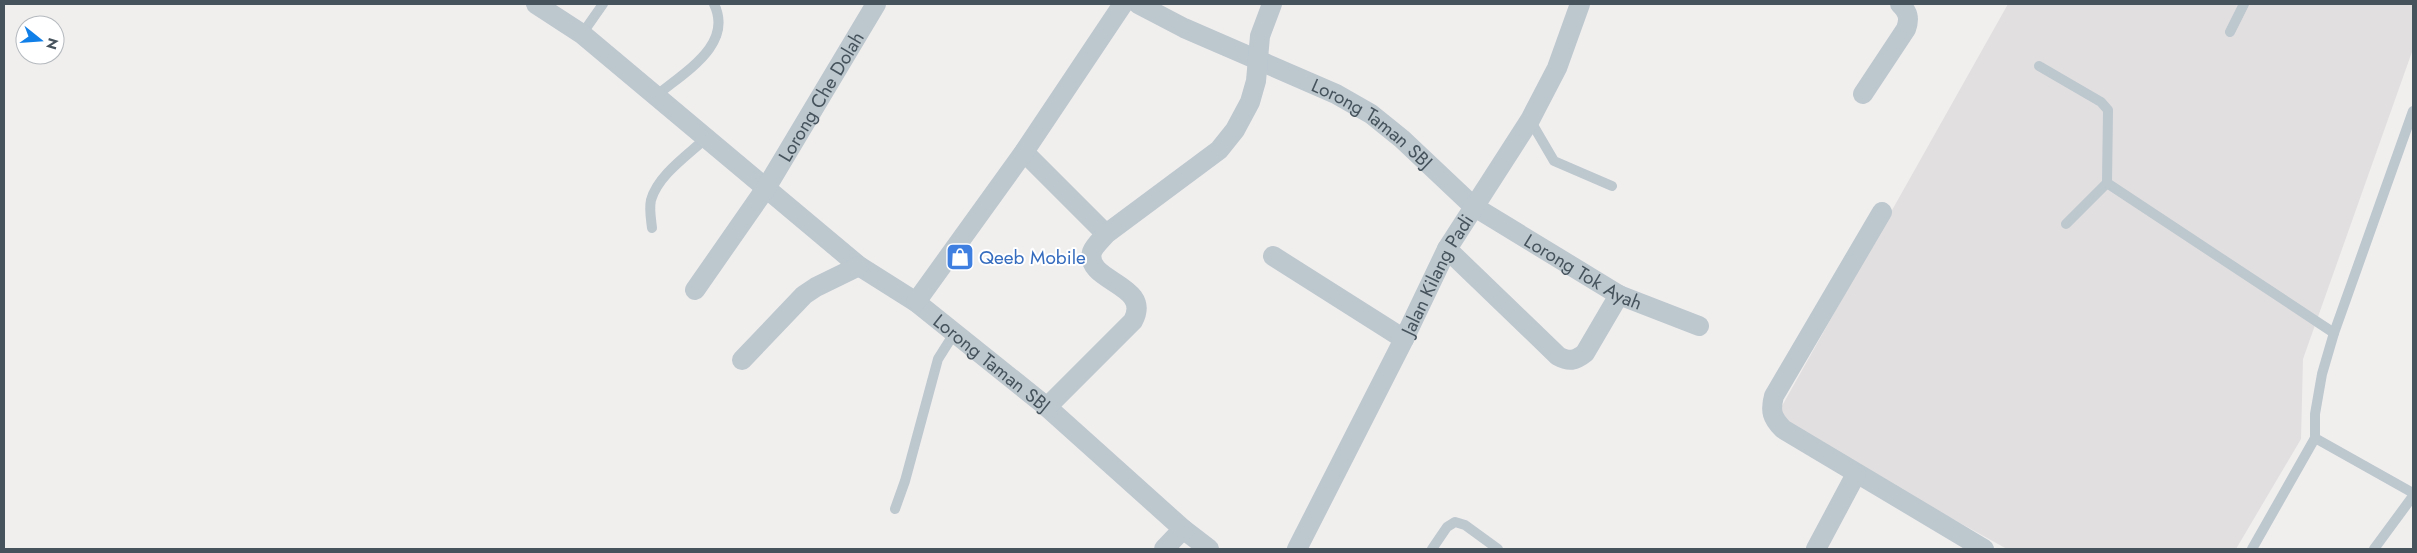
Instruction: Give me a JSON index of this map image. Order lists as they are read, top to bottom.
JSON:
{
  "streets": {
    "street": [
      "Lorong Che Dolah",
      "Lorong Taman SBJ",
      "Lorong Tok Ayah",
      "Jalan Kilang Padi"
    ]
  },
  "crossings": [
    ["Lorong Che Dolah", "Lorong Taman SBJ"],
    ["Lorong Taman SBJ", "Lorong Tok Ayah"],
    ["Lorong Taman SBJ", "Jalan Kilang Padi"],
    ["Lorong Tok Ayah", "Jalan Kilang Padi"]
  ],
  "places": {
    "shop": ["Qeeb Mobile"]
  },
  "north": "right"
}
